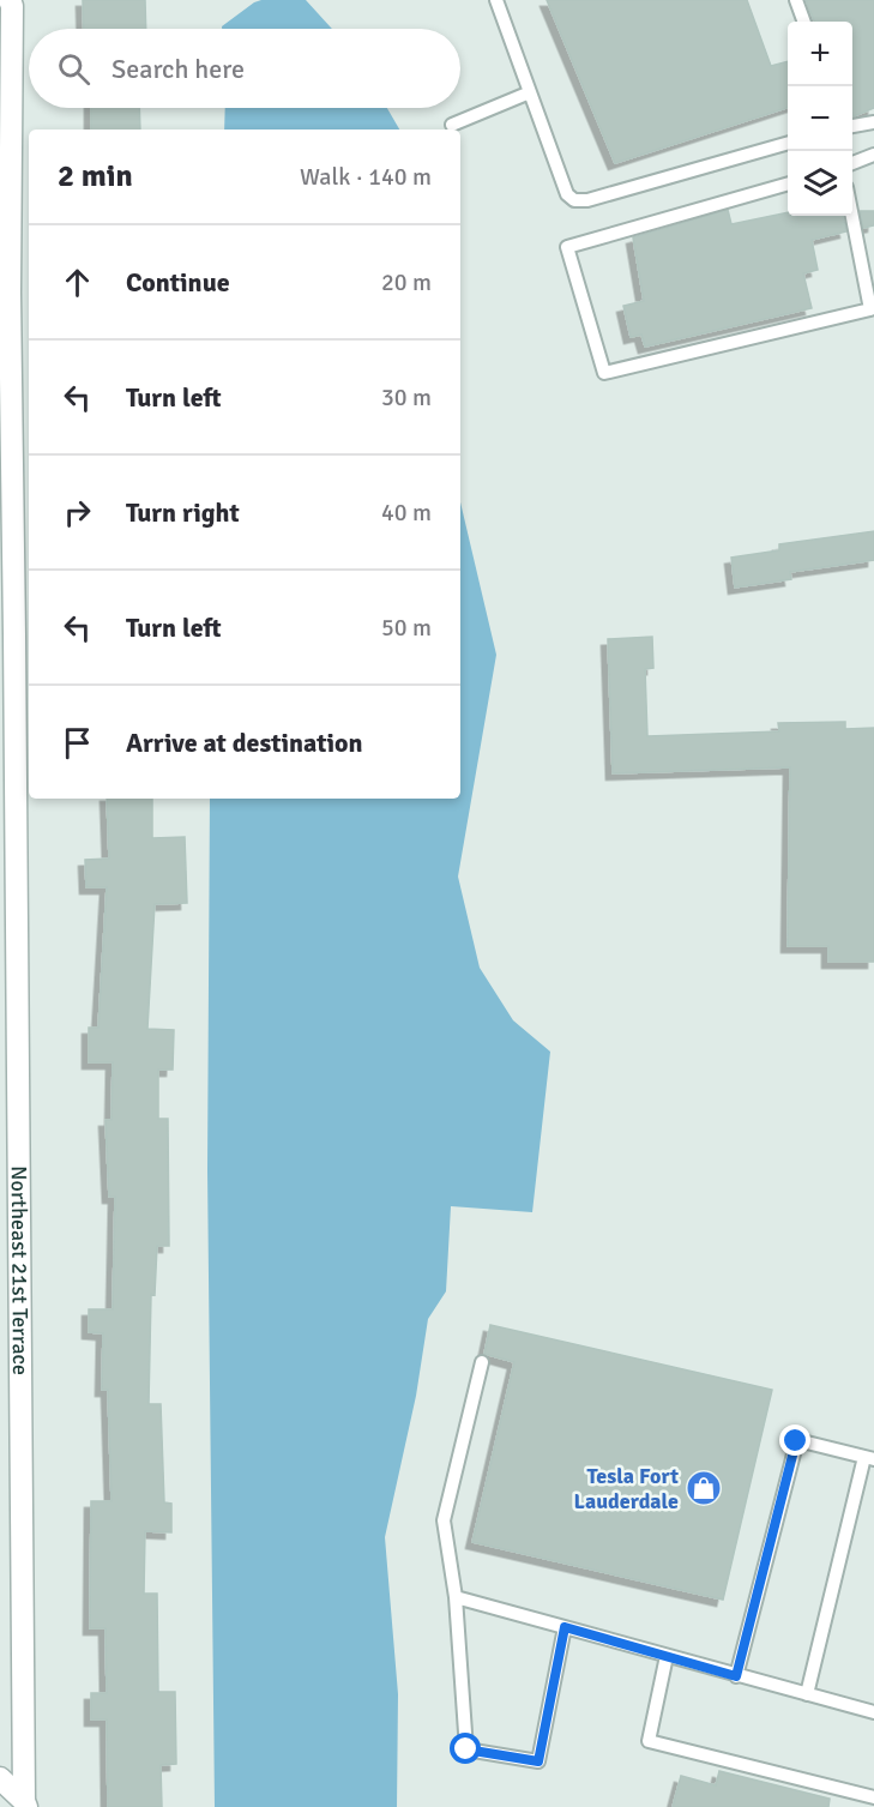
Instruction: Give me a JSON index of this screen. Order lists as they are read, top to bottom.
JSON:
{
  "streets": {
    "street": ["Northeast 21st Terrace"]
  },
  "places": {
    "shop": ["Tesla Fort Lauderdale"]
  },
  "page": {
    "map_buttons": ["+", "−"],
    "search": "Search here",
    "heading": ["2 min", "Walk · 140 m"],
    "list": [
      ["Continue", "20 m"],
      ["Turn left", "30 m"],
      ["Turn right", "40 m"],
      ["Turn left", "50 m"],
      "Arrive at destination"
    ]
  }
}
